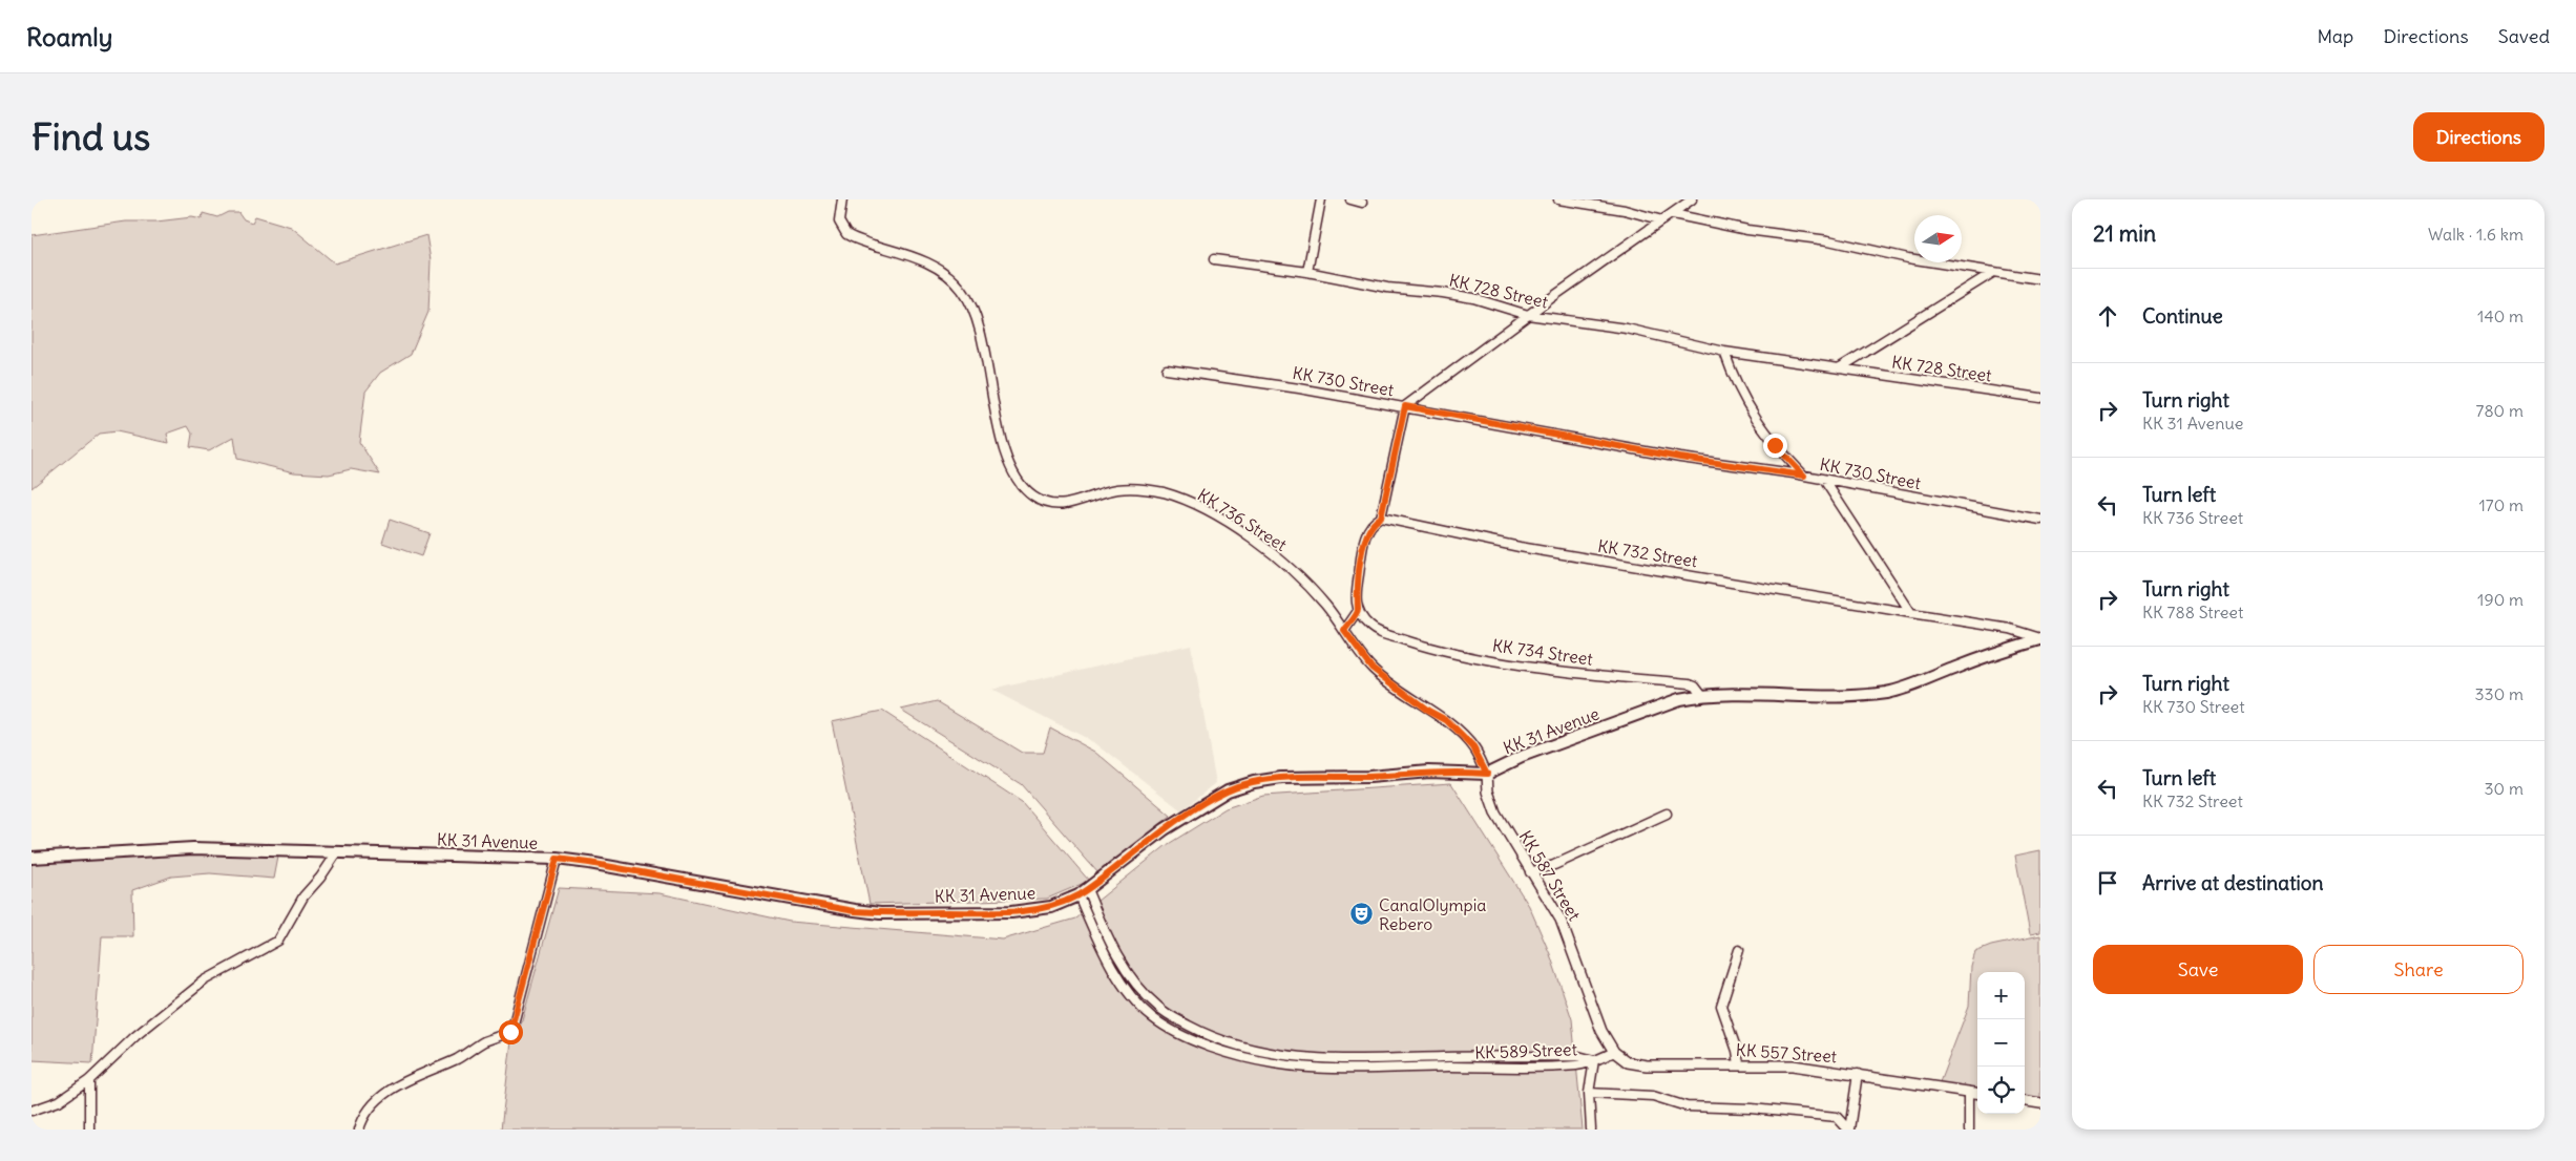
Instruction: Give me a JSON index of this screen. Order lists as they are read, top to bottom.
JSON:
{
  "streets": {
    "main road": ["KK 31 Avenue"],
    "street": [
      "KK 728 Street",
      "KK 730 Street",
      "KK 736 Street",
      "KK 732 Street",
      "KK 734 Street",
      "KK 587 Street",
      "KK 589 Street",
      "KK 557 Street"
    ]
  },
  "crossings": [
    ["KK 736 Street", "KK 31 Avenue"],
    ["KK 736 Street", "KK 587 Street"],
    ["KK 732 Street", "KK 31 Avenue"],
    ["KK 734 Street", "KK 31 Avenue"],
    ["KK 31 Avenue", "KK 587 Street"],
    ["KK 31 Avenue", "KK 589 Street"],
    ["KK 587 Street", "KK 557 Street"]
  ],
  "places": {
    "theatre": ["CanalOlympia Rebero"]
  },
  "north": "right",
  "page": {
    "header": "Roamly",
    "nav": ["Map", "Directions", "Saved"],
    "buttons": [
      "Directions",
      ["Save", "Share"]
    ],
    "title": "Find us",
    "heading": ["21 min", "Walk · 1.6 km"],
    "list": [
      ["Continue", "140 m"],
      ["Turn right", "KK 31 Avenue", "780 m"],
      ["Turn left", "KK 736 Street", "170 m"],
      ["Turn right", "KK 788 Street", "190 m"],
      ["Turn right", "KK 730 Street", "330 m"],
      ["Turn left", "KK 732 Street", "30 m"],
      "Arrive at destination"
    ],
    "map_buttons": ["+", "−"]
  }
}
